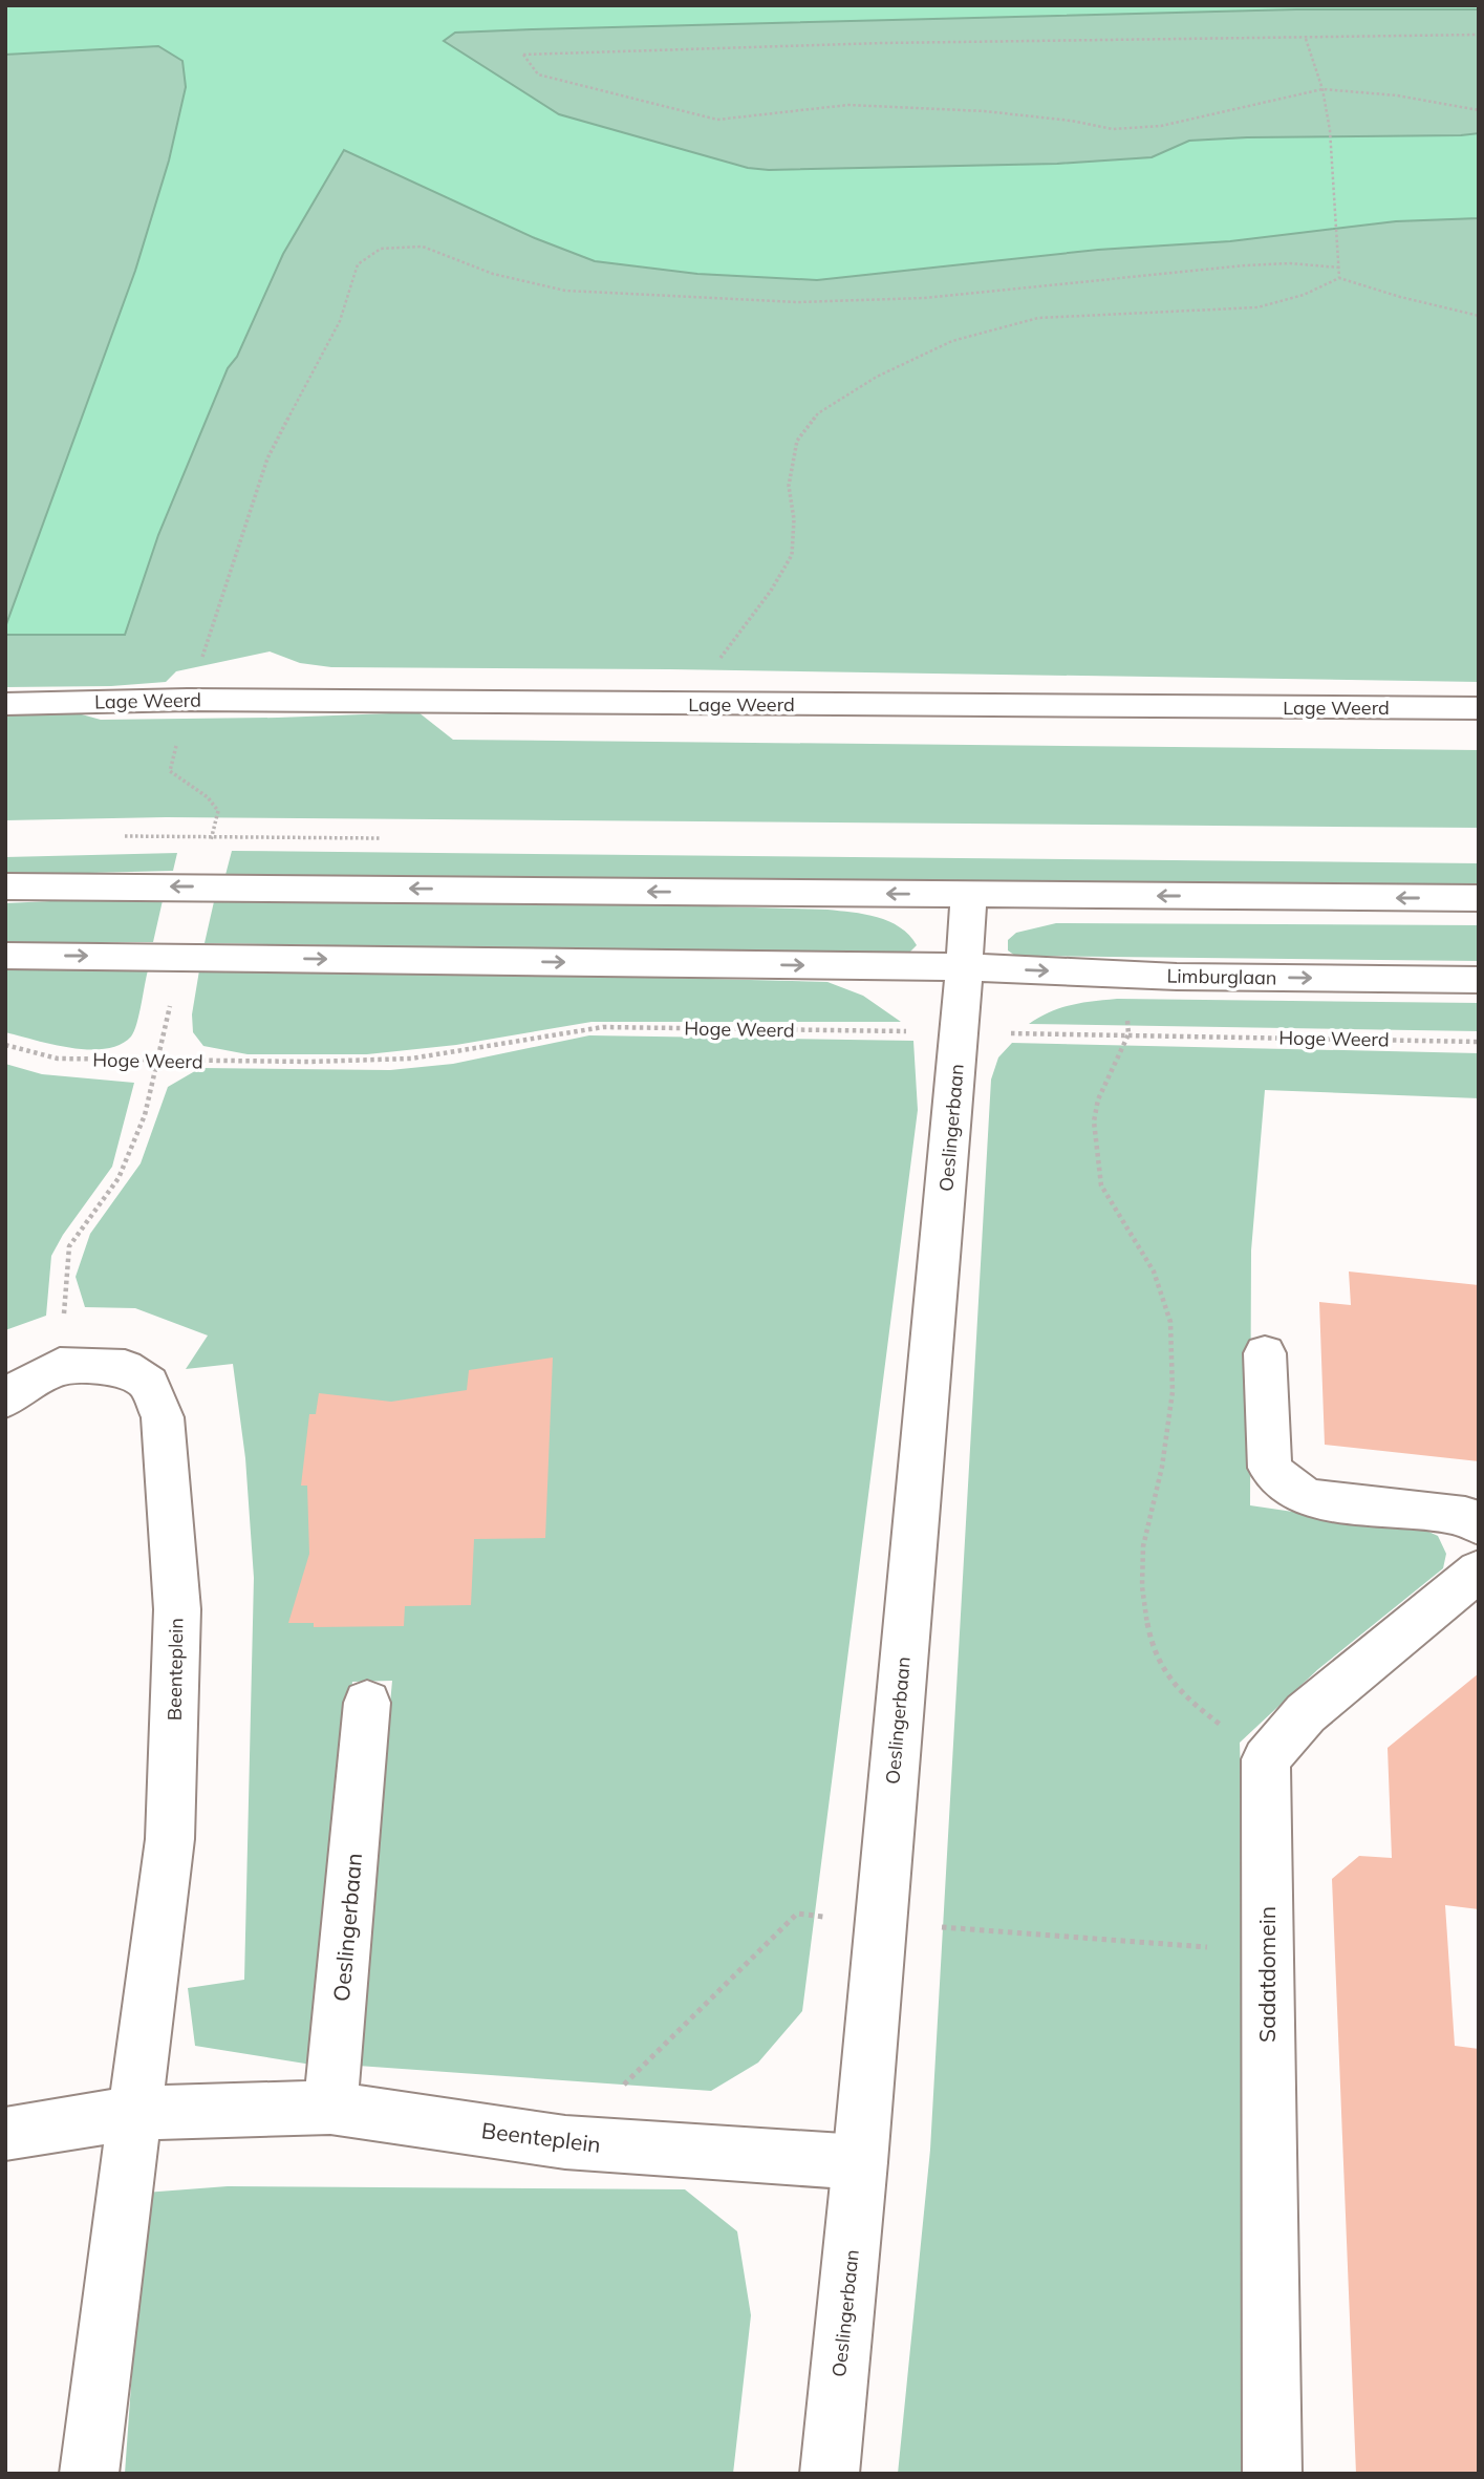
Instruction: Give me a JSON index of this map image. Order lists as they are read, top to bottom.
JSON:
{
  "streets": {
    "main road": [
      "Lage Weerd",
      "Limburglaan",
      "Oeslingerbaan",
      "Beenteplein",
      "Sadatdomein"
    ],
    "path": ["Hoge Weerd"]
  },
  "crossings": [
    ["Limburglaan", "Oeslingerbaan"],
    ["Hoge Weerd", "Oeslingerbaan"],
    ["Oeslingerbaan", "Beenteplein"]
  ]
}
